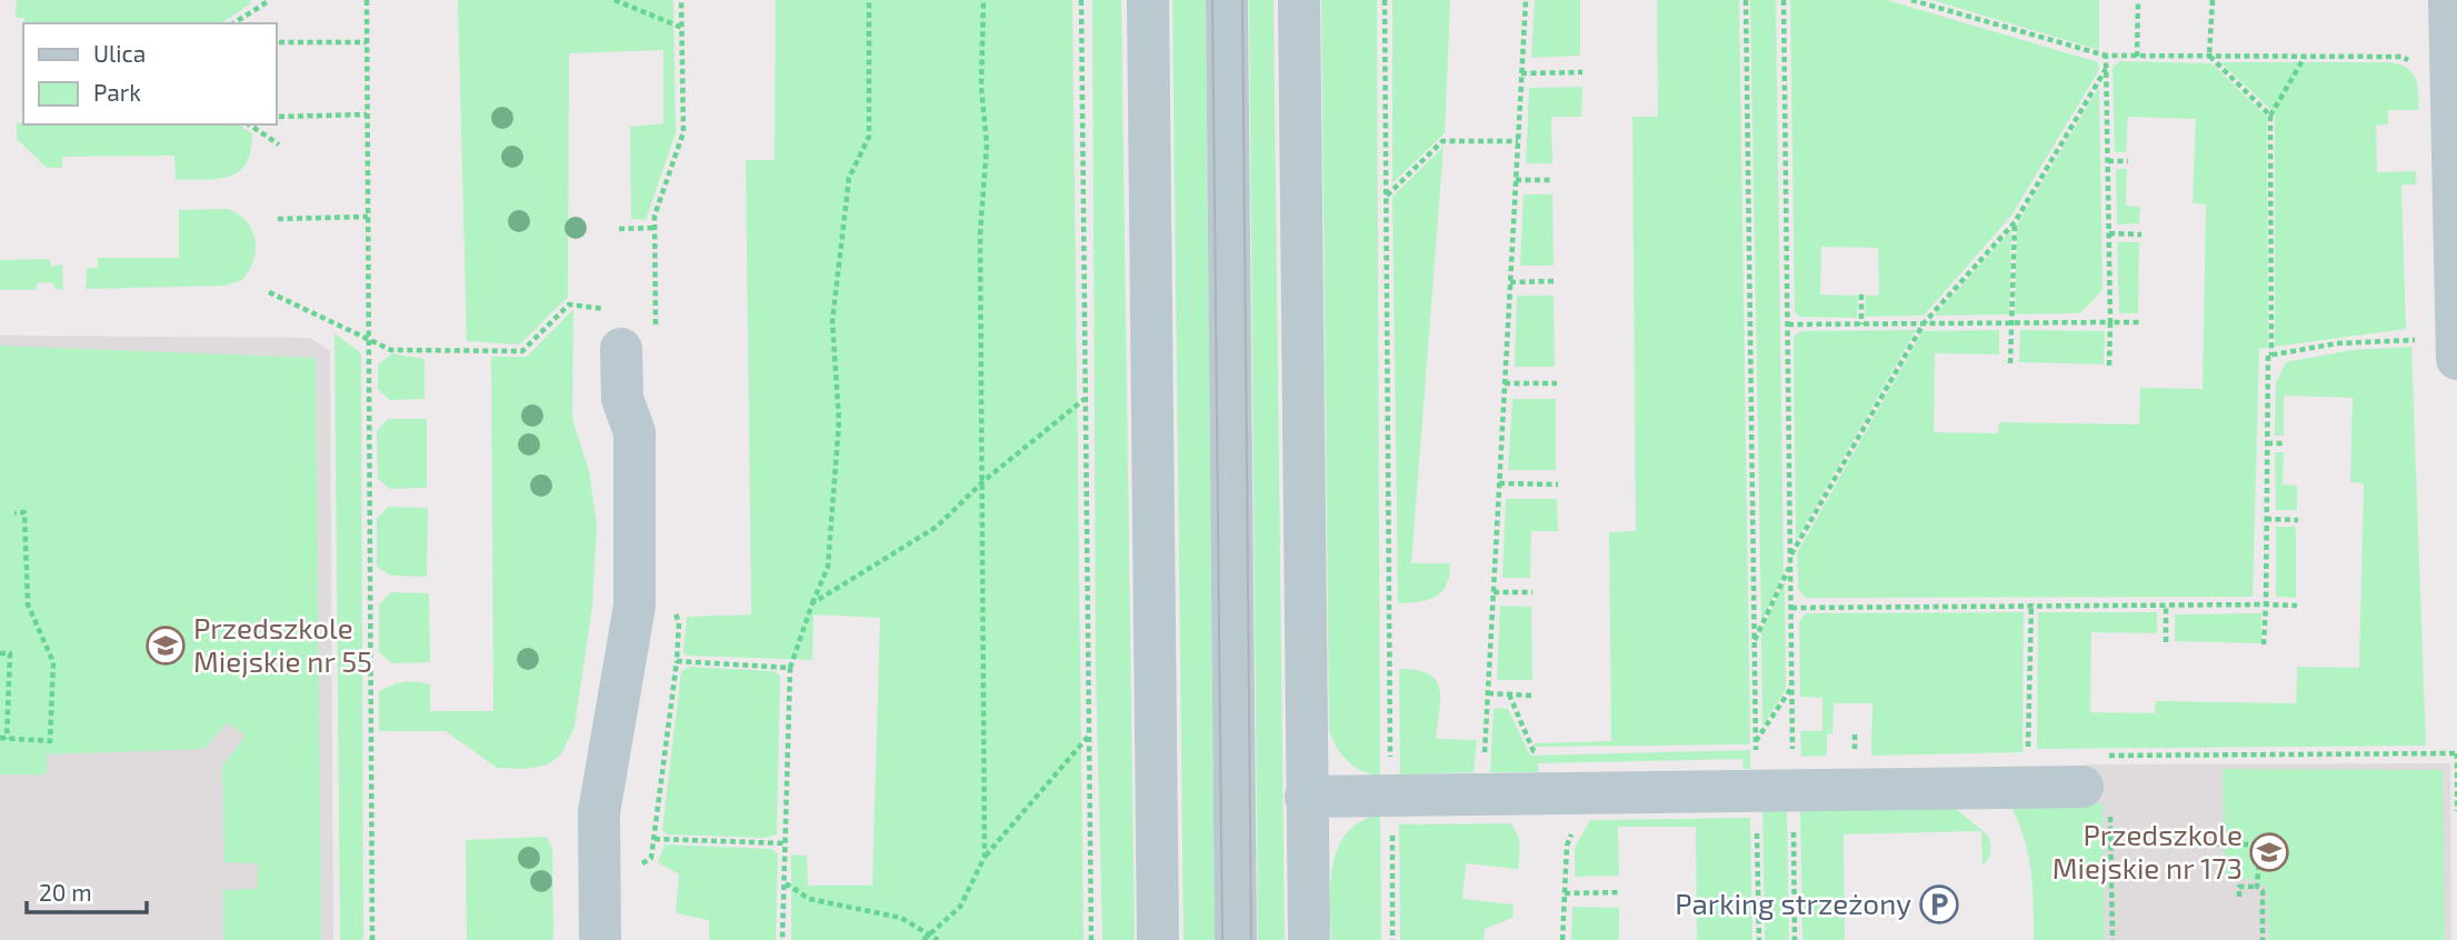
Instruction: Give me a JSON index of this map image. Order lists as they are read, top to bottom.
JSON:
{
  "places": {
    "school or university": ["Przedszkole Miejskie nr 55", "Przedszkole Miejskie nr 173"],
    "parking": ["Parking strzeżony"]
  },
  "legend": ["Ulica", "Park"],
  "scale_bar": "20 m"
}
